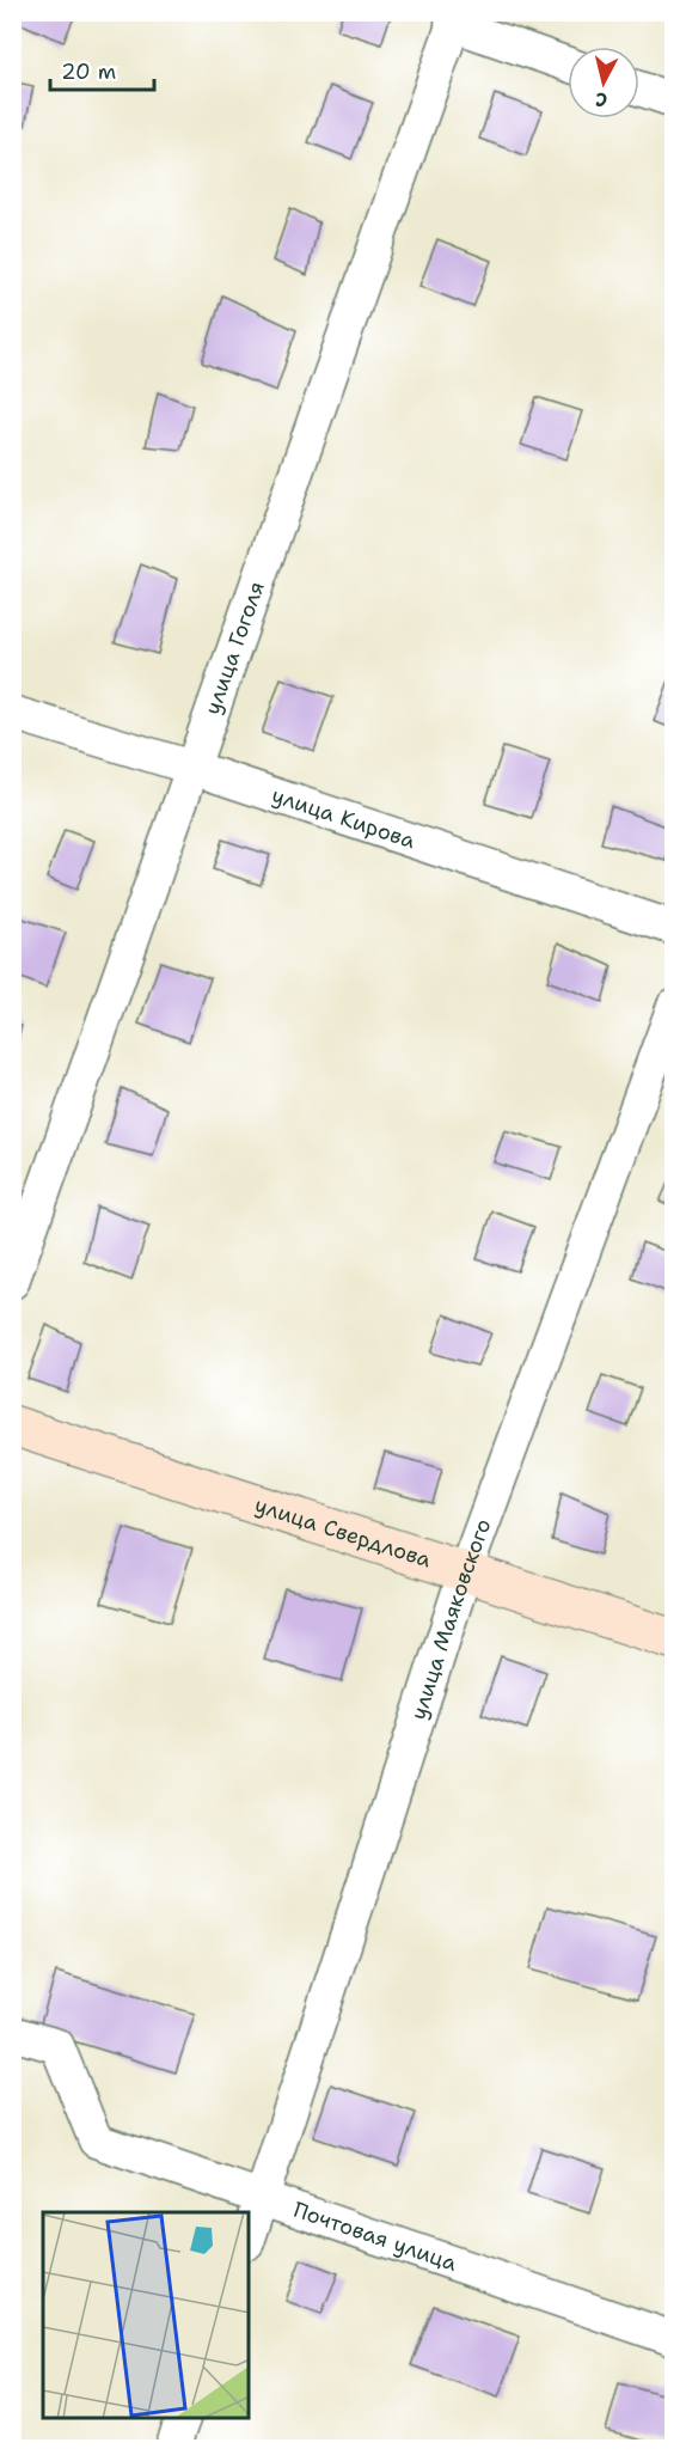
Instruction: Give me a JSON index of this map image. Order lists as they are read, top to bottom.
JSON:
{
  "streets": {
    "street": [
      "улица Гоголя",
      "улица Кирова",
      "улица Свердлова",
      "улица Маяковского",
      "Почтовая улица"
    ]
  },
  "crossings": [
    ["улица Гоголя", "улица Кирова"],
    ["улица Свердлова", "улица Маяковского"],
    ["улица Маяковского", "Почтовая улица"]
  ],
  "scale_bar": "20 m",
  "north": "bottom"
}
